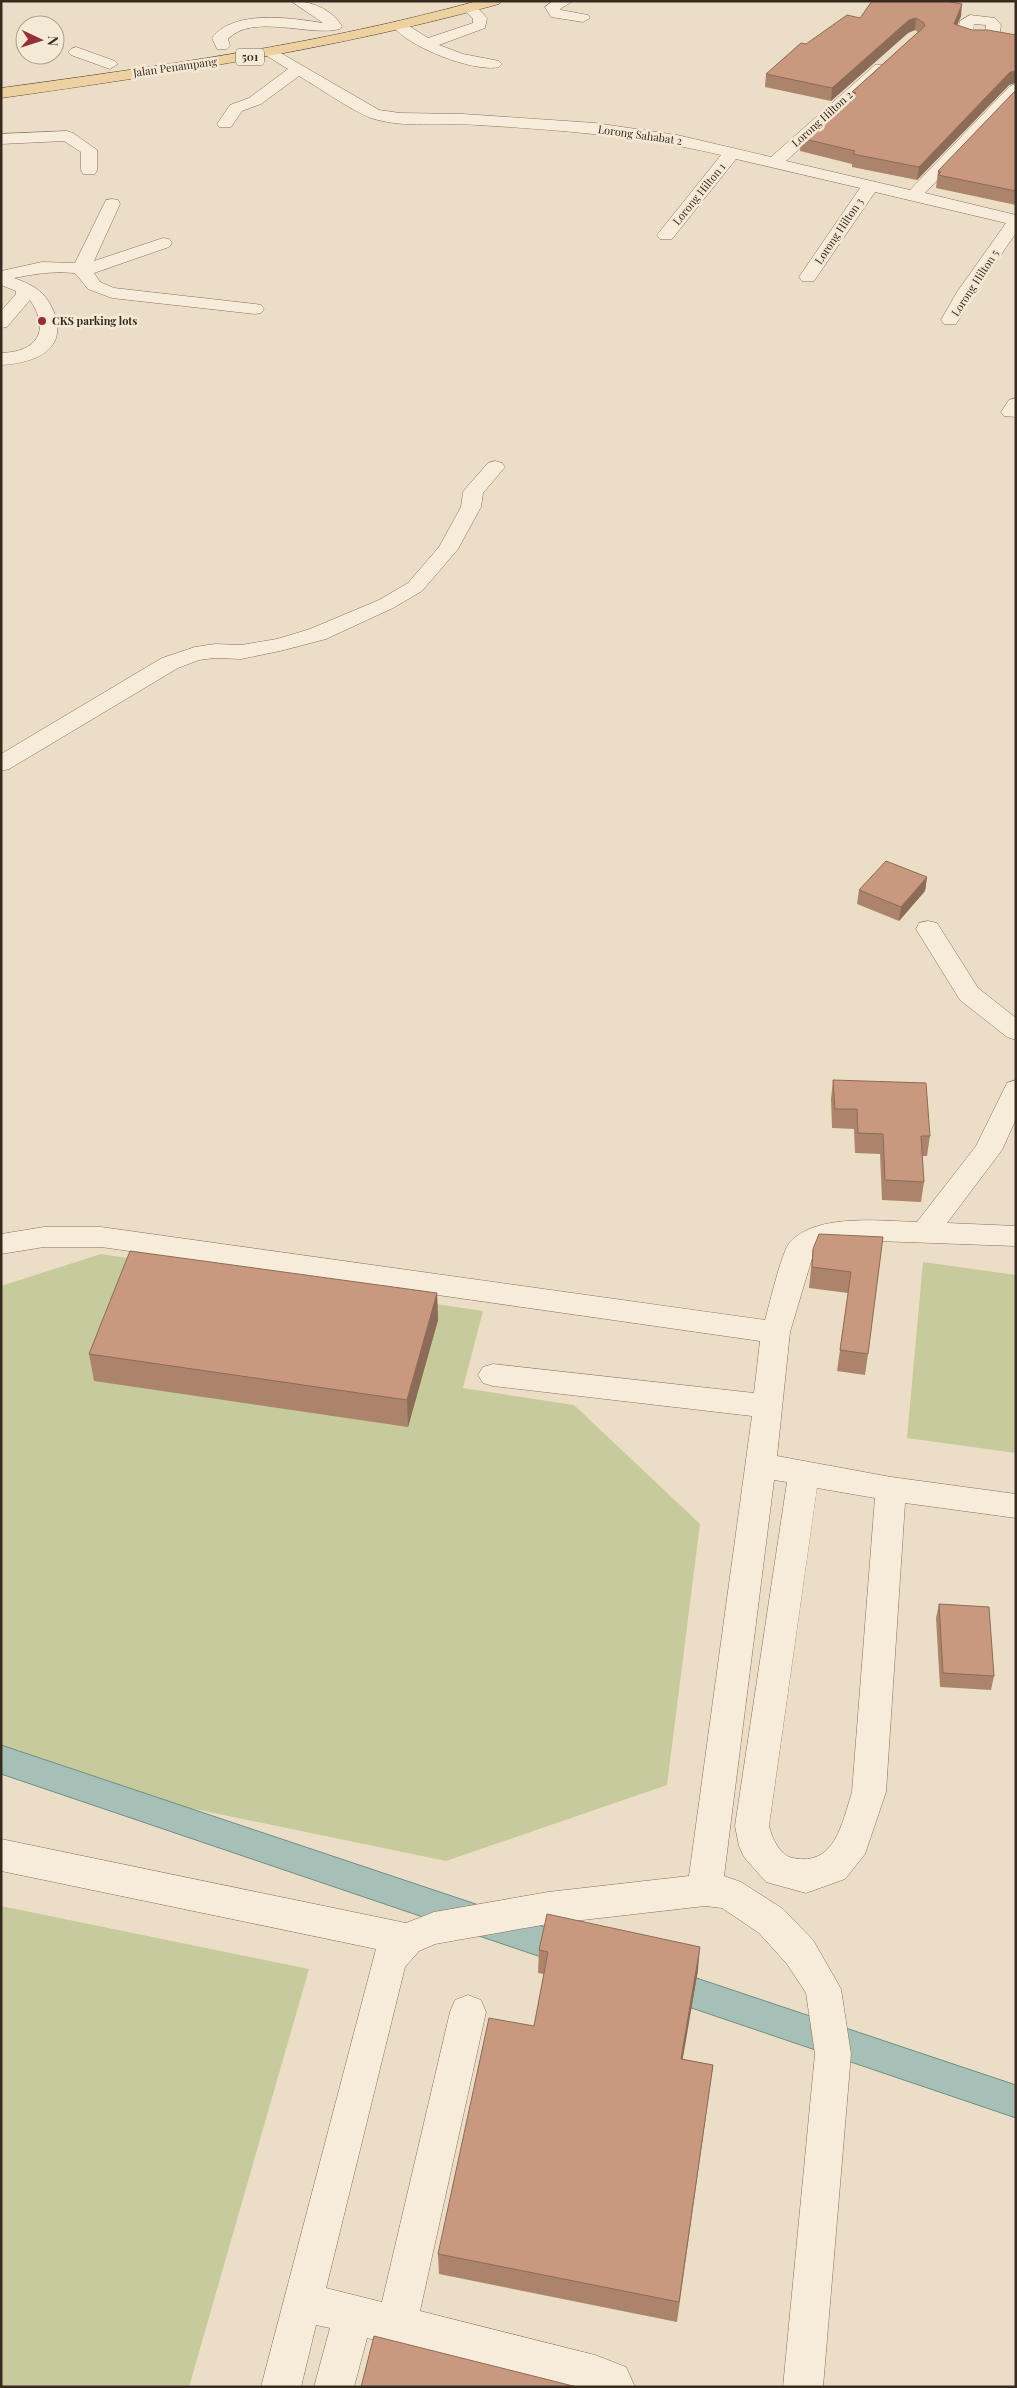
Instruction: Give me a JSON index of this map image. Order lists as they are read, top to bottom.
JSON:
{
  "streets": {
    "main road": ["501", "Jalan Penampang"],
    "street": [
      "Lorong Hilton 2",
      "Lorong Sahabat 2",
      "Lorong Hilton 1",
      "Lorong Hilton 3",
      "Lorong Hilton 5"
    ]
  },
  "crossings": [
    ["Jalan Penampang", "Lorong Sahabat 2"],
    ["Lorong Hilton 2", "Lorong Sahabat 2"],
    ["Lorong Sahabat 2", "Lorong Hilton 1"],
    ["Lorong Sahabat 2", "Lorong Hilton 3"],
    ["Lorong Sahabat 2", "Lorong Hilton 5"]
  ],
  "places": ["CKS parking lots"],
  "north": "right"
}
